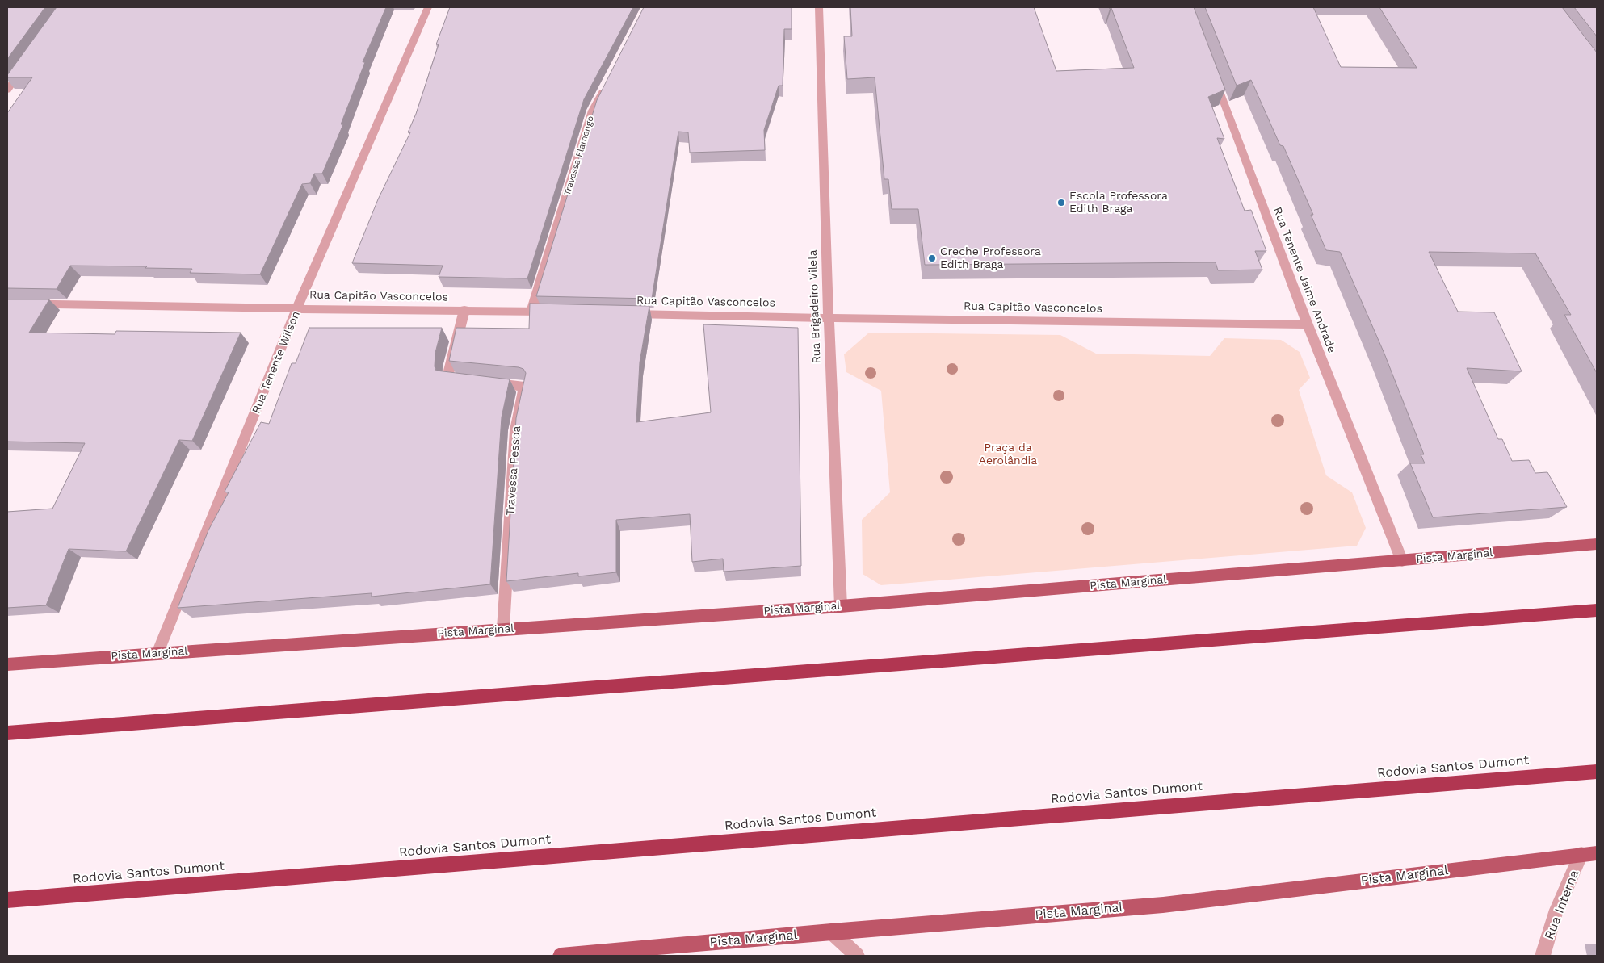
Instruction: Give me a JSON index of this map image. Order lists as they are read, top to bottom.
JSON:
{
  "streets": {
    "highway": ["Rodovia Santos Dumont"],
    "main road": ["Pista Marginal"],
    "street": [
      "Travessa Flamengo",
      "Rua Tenente Jaime Andrade",
      "Rua Capitão Vasconcelos",
      "Rua Brigadeiro Vilela",
      "Rua Tenente Wilson",
      "Travessa Pessoa",
      "Rua Interna"
    ]
  },
  "crossings": [
    ["Travessa Flamengo", "Rua Capitão Vasconcelos"],
    ["Rua Tenente Jaime Andrade", "Rua Capitão Vasconcelos"],
    ["Rua Tenente Jaime Andrade", "Pista Marginal"],
    ["Rua Capitão Vasconcelos", "Rua Brigadeiro Vilela"],
    ["Rua Capitão Vasconcelos", "Rua Tenente Wilson"],
    ["Rua Brigadeiro Vilela", "Pista Marginal"],
    ["Rua Tenente Wilson", "Pista Marginal"],
    ["Travessa Pessoa", "Pista Marginal"],
    ["Pista Marginal", "Rua Interna"]
  ],
  "parks": ["Praça da Aerolândia"],
  "places": ["Escola Professora Edith Braga", "Creche Professora Edith Braga"]
}
